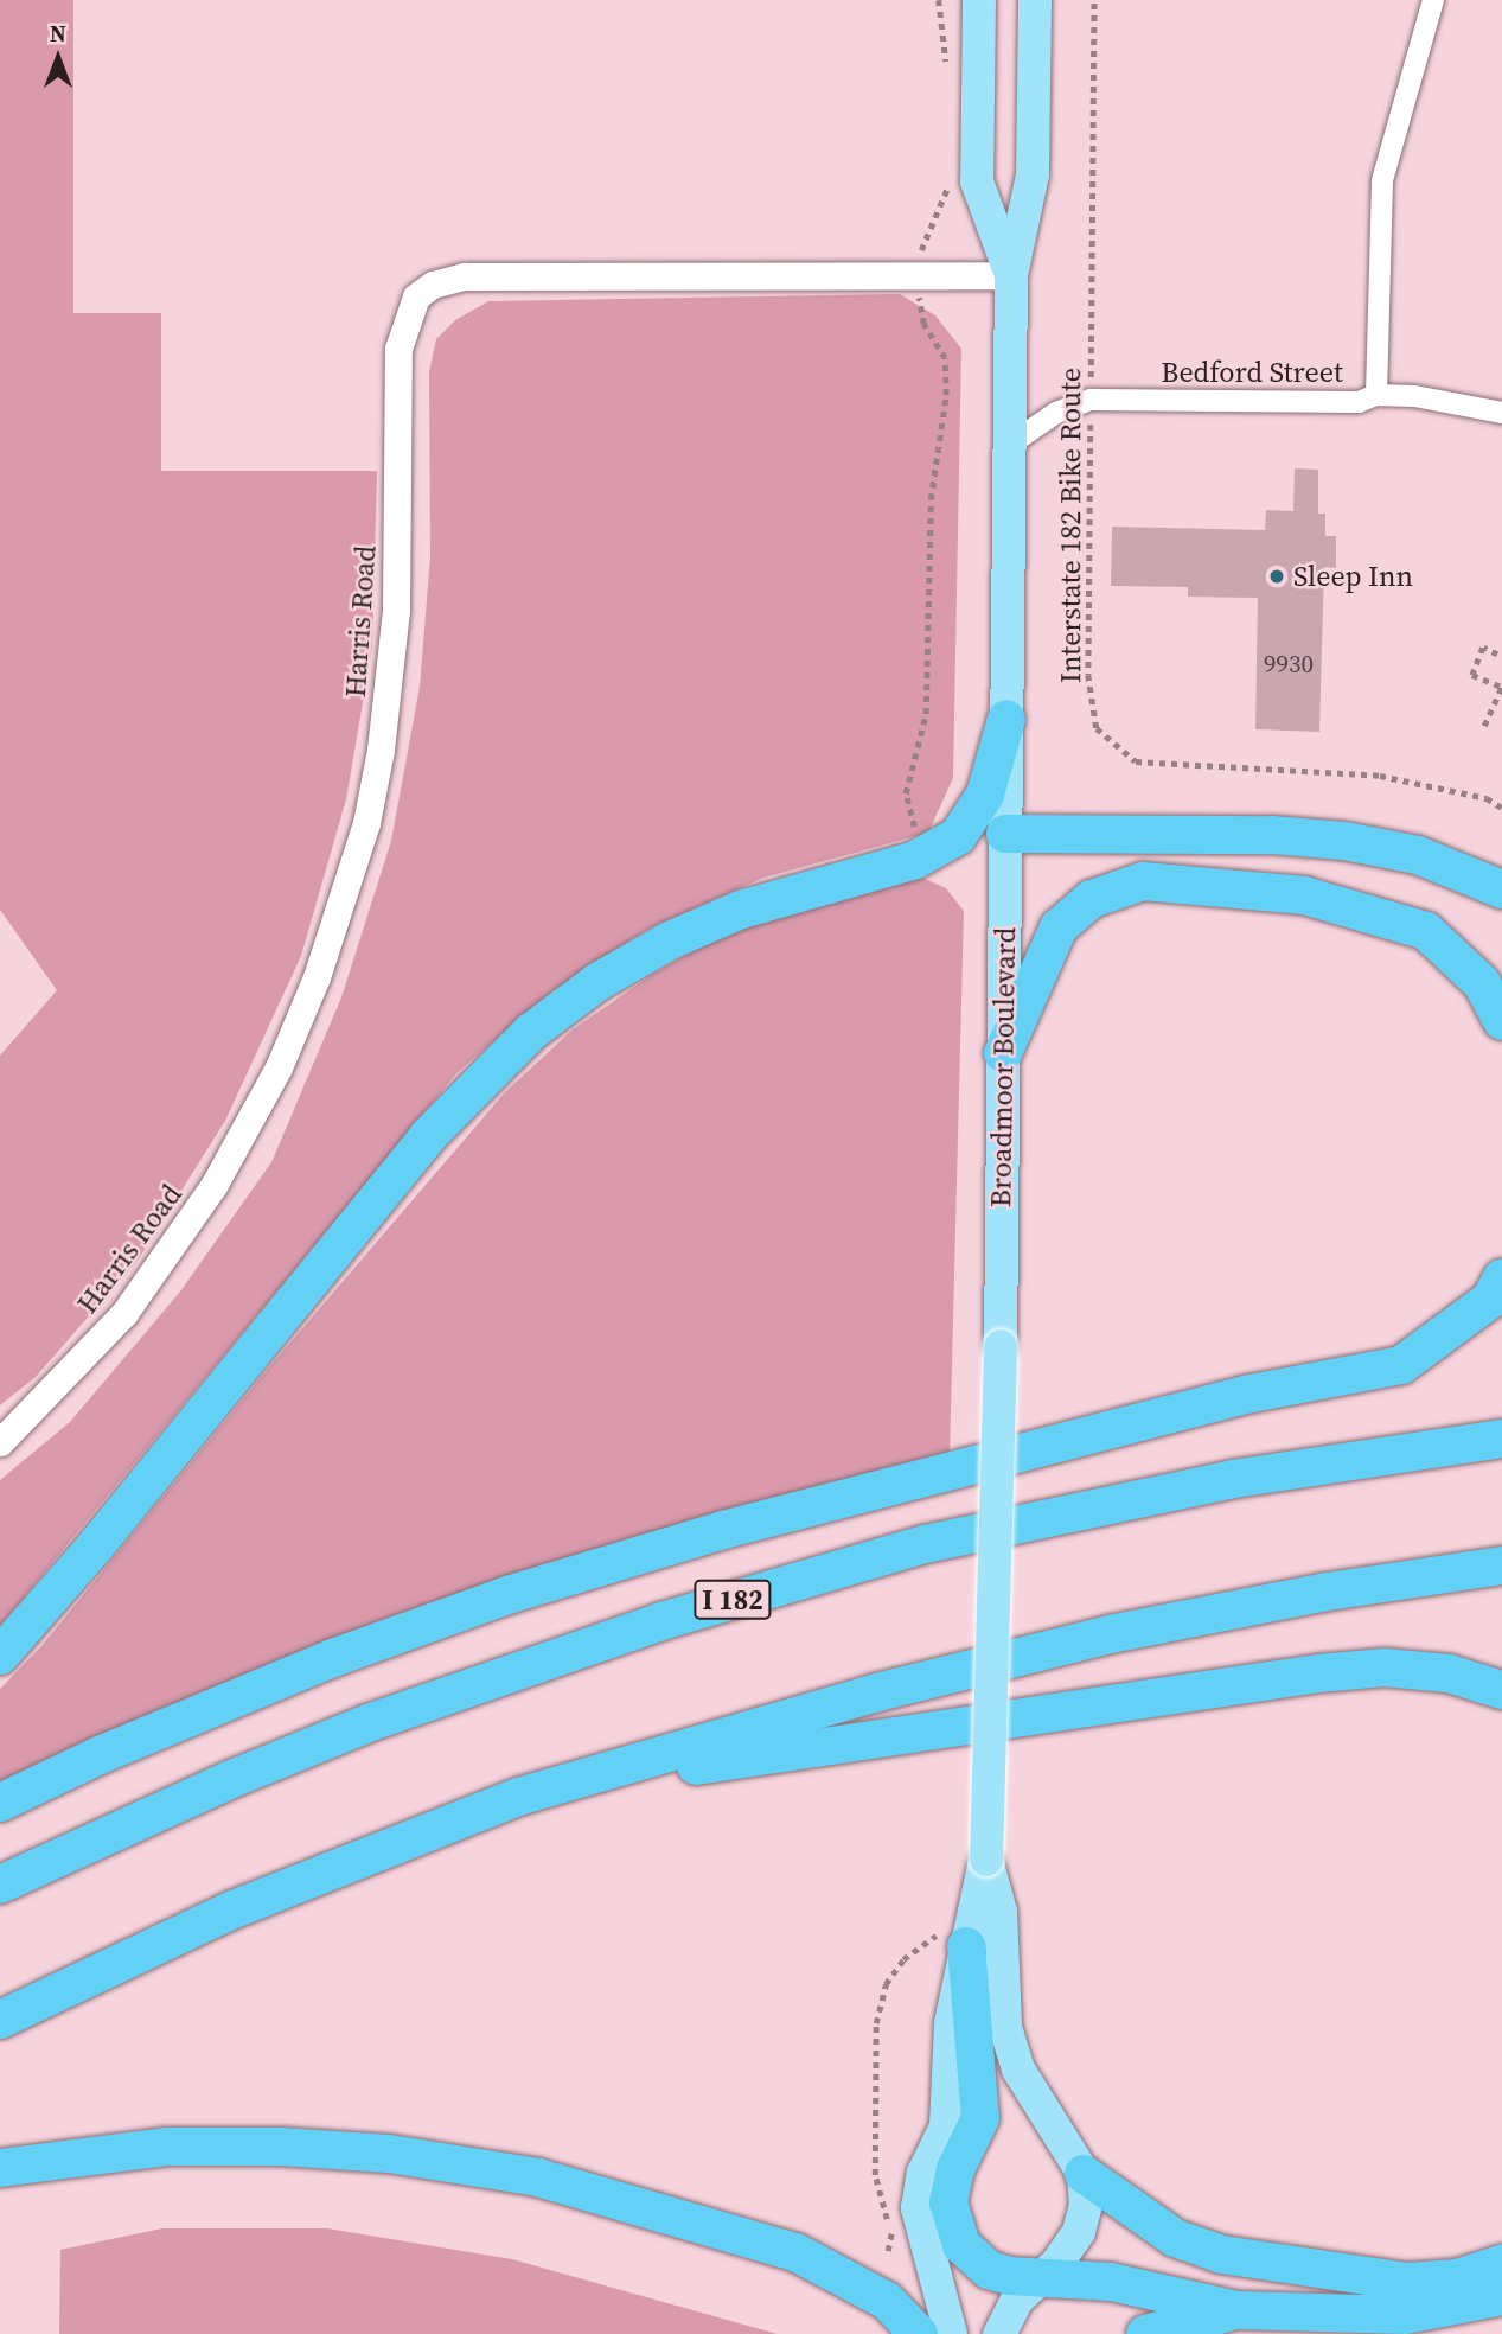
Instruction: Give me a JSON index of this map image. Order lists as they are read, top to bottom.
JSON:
{
  "streets": {
    "highway": ["I 182"],
    "main road": ["Broadmoor Boulevard"],
    "street": ["Bedford Street", "Harris Road"],
    "path": ["Interstate 182 Bike Route"]
  },
  "crossings": [
    ["Bedford Street", "Interstate 182 Bike Route"],
    ["Bedford Street", "Broadmoor Boulevard"],
    ["Harris Road", "Broadmoor Boulevard"]
  ],
  "places": ["Sleep Inn"],
  "house_numbers": ["9930"],
  "north": "top"
}
